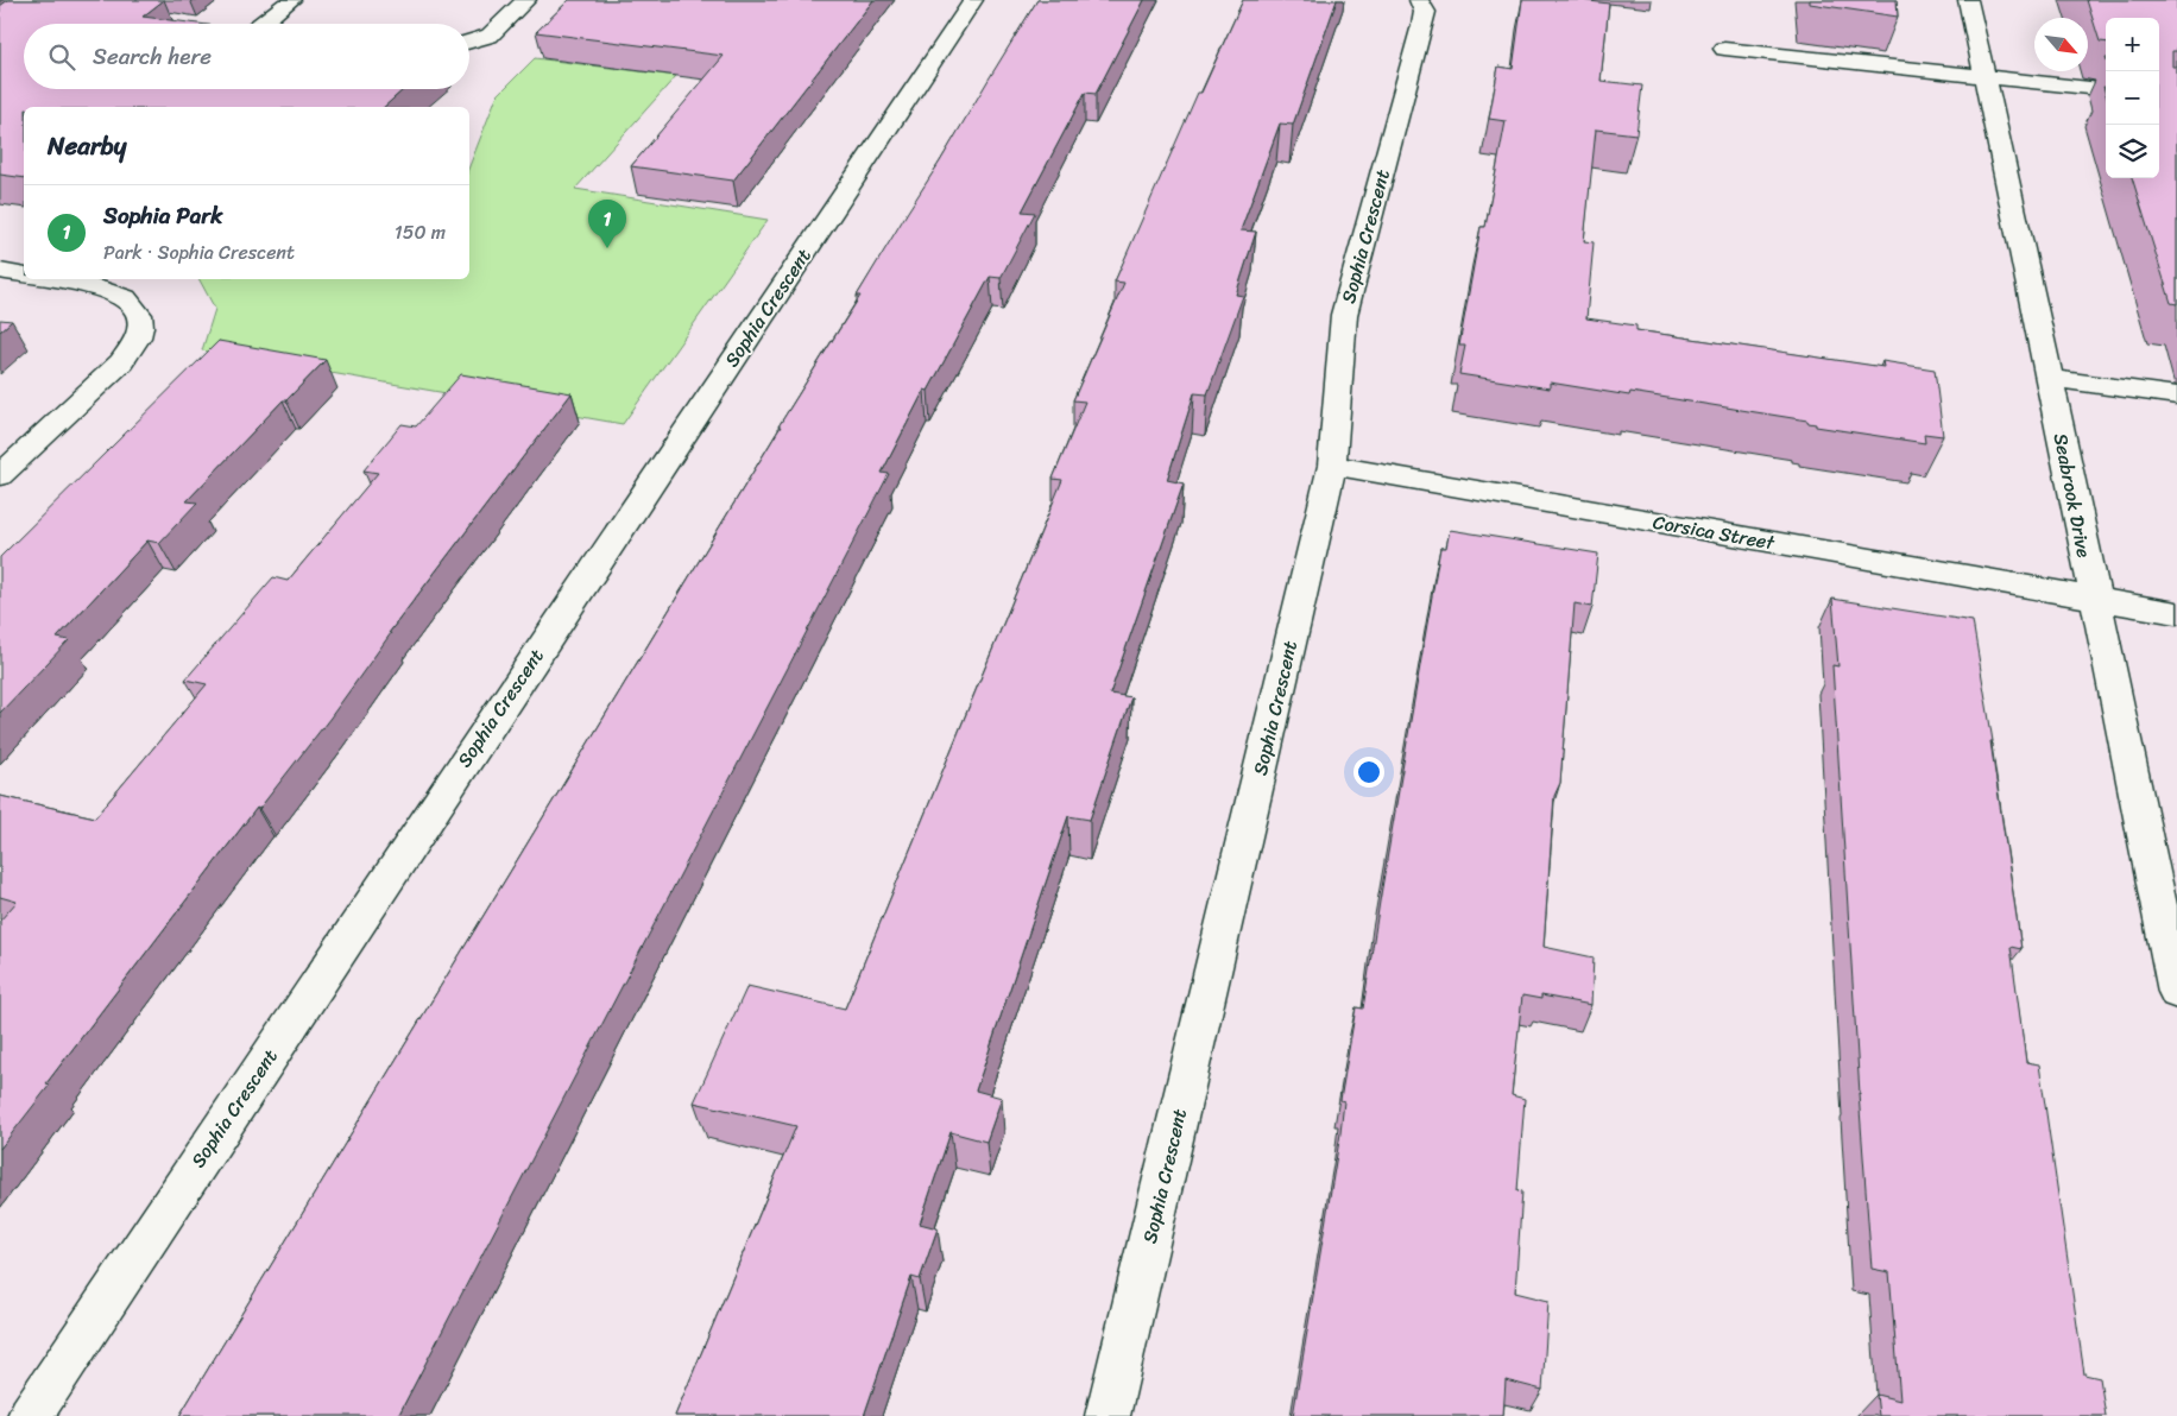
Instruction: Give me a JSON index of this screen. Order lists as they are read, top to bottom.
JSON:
{
  "streets": {
    "street": ["Sophia Crescent", "Seabrook Drive", "Corsica Street"]
  },
  "crossings": [
    ["Sophia Crescent", "Corsica Street"],
    ["Seabrook Drive", "Corsica Street"]
  ],
  "north": "bottom right",
  "page": {
    "map_buttons": ["+", "−"],
    "search": "Search here",
    "heading": "Nearby",
    "list": [
      {
        "mark": "1",
        "name": "Sophia Park",
        "note": "Park · Sophia Crescent",
        "value": "150 m"
      }
    ],
    "pins": "1"
  }
}
